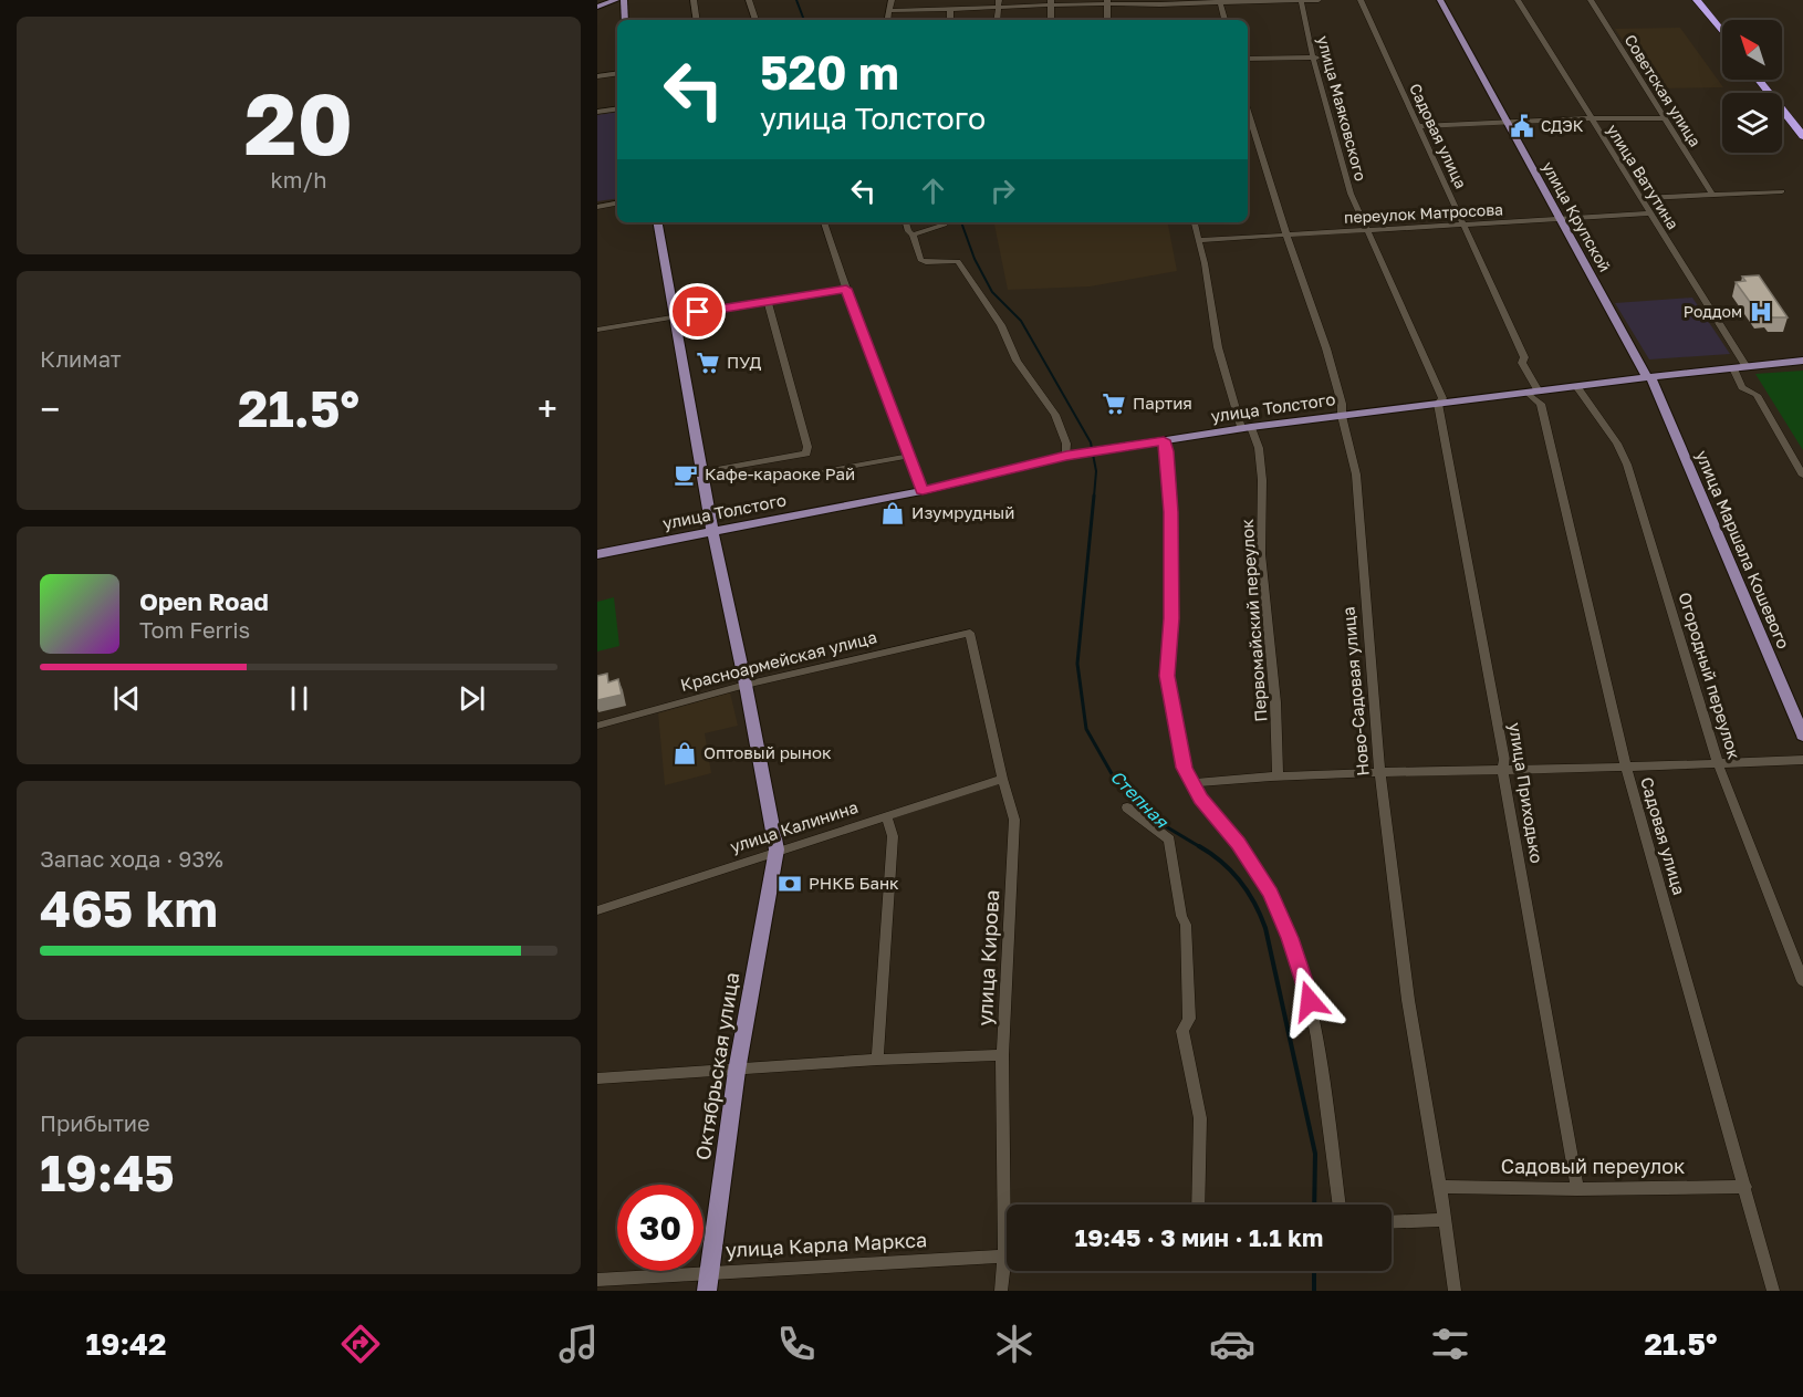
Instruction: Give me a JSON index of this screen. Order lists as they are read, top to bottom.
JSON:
{
  "streets": {
    "main road": [
      "улица Крупской",
      "улица Толстого",
      "улица Маршала Кошевого",
      "Октябрьская улица"
    ],
    "street": [
      "Советская улица",
      "улица Маяковского",
      "Садовая улица",
      "улица Ватутина",
      "переулок Матросова",
      "Первомайский переулок",
      "Красноармейская улица",
      "Огородный переулок",
      "Ново-Садовая улица",
      "улица Приходько",
      "улица Калинина",
      "улица Кирова",
      "Садовый переулок",
      "улица Карла Маркса"
    ]
  },
  "crossings": [
    ["улица Маяковского", "переулок Матросова"],
    ["улица Маяковского", "улица Толстого"],
    ["улица Маяковского", "улица Приходько"],
    ["Садовая улица", "переулок Матросова"],
    ["Садовая улица", "улица Толстого"],
    ["Садовая улица", "Садовый переулок"],
    ["улица Ватутина", "переулок Матросова"],
    ["улица Ватутина", "улица Толстого"],
    ["переулок Матросова", "улица Крупской"],
    ["переулок Матросова", "Первомайский переулок"],
    ["переулок Матросова", "Ново-Садовая улица"],
    ["улица Крупской", "улица Толстого"],
    ["улица Крупской", "улица Маршала Кошевого"],
    ["улица Толстого", "улица Маршала Кошевого"],
    ["улица Толстого", "Первомайский переулок"],
    ["улица Толстого", "Огородный переулок"],
    ["улица Толстого", "Ново-Садовая улица"],
    ["улица Толстого", "улица Приходько"],
    ["Красноармейская улица", "улица Кирова"],
    ["Ново-Садовая улица", "Садовый переулок"],
    ["улица Приходько", "Садовый переулок"],
    ["улица Калинина", "улица Кирова"],
    ["улица Калинина", "Октябрьская улица"],
    ["Октябрьская улица", "улица Карла Маркса"]
  ],
  "water": ["Степная"],
  "places": {
    "public building": ["СДЭК"],
    "hospital": ["Роддом"],
    "supermarket": ["ПУД", "Партия"],
    "cafe": ["Кафе-караоке Рай"],
    "shop": ["Изумрудный", "Оптовый рынок"],
    "bank": ["РНКБ Банк"]
  },
  "north": "top left",
  "page": {
    "tile": [
      ["20", "km/h"],
      "Климат",
      ["Запас хода · 93%", "465 km"],
      ["Прибытие", "19:45"]
    ],
    "turn": ["520 m", "улица Толстого"],
    "heat": ["−", "21.5°", "+"],
    "song": ["Open Road", "Tom Ferris"],
    "limit": "30",
    "trip": "19:45 · 3 мин · 1.1 km",
    "tabs": ["19:42", "21.5°"]
  }
}
